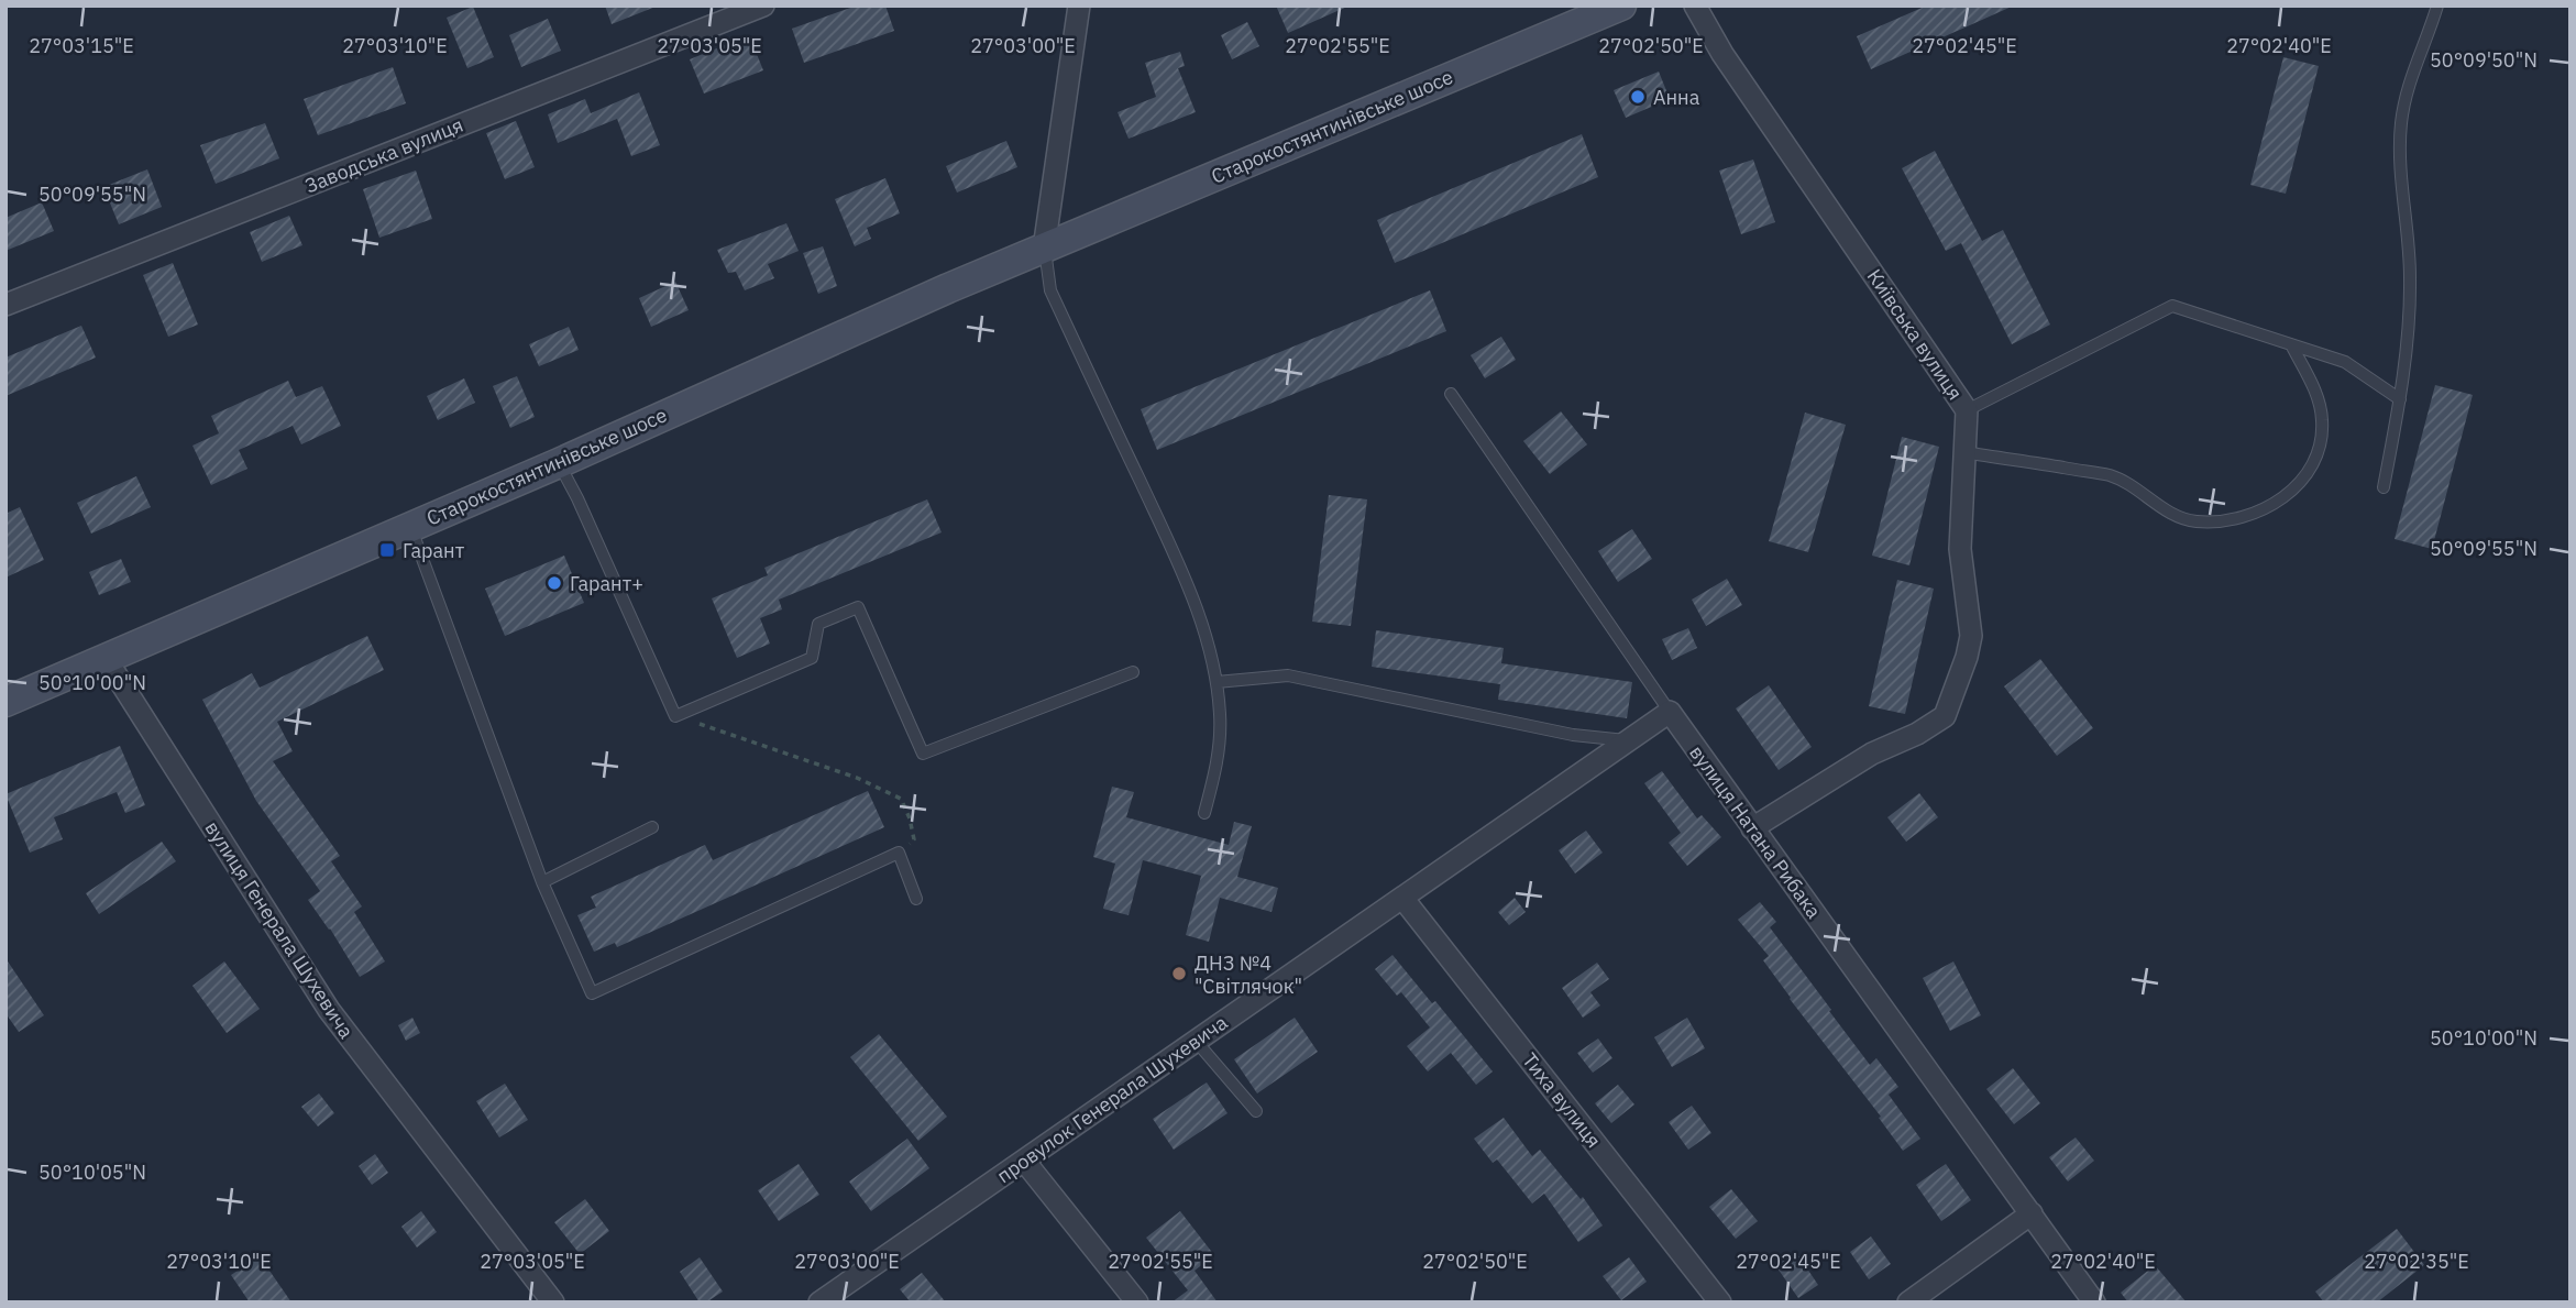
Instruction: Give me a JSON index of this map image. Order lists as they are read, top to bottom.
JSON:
{
  "streets": {
    "main road": ["Старокостянтинівське шосе"],
    "street": [
      "Заводська вулиця",
      "Київська вулиця",
      "вулиця Натана Рибака",
      "вулиця Генерала Шухевича",
      "провулок Генерала Шухевича",
      "Тиха вулиця"
    ]
  },
  "crossings": [
    ["Старокостянтинівське шосе", "вулиця Генерала Шухевича"],
    ["Київська вулиця", "вулиця Натана Рибака"],
    ["вулиця Натана Рибака", "провулок Генерала Шухевича"],
    ["провулок Генерала Шухевича", "Тиха вулиця"]
  ],
  "places": {
    "other": ["Анна", "Гарант+", "ДНЗ №4 \"Світлячок\""],
    "transit": ["Гарант"]
  },
  "coordinates": [
    "27°03'15\"E",
    "27°03'10\"E",
    "27°03'05\"E",
    "27°03'00\"E",
    "27°02'55\"E",
    "27°02'50\"E",
    "27°02'45\"E",
    "27°02'40\"E",
    "50°09'50\"N",
    "50°09'55\"N",
    "50°10'00\"N",
    "50°10'05\"N",
    "27°02'35\"E"
  ]
}
